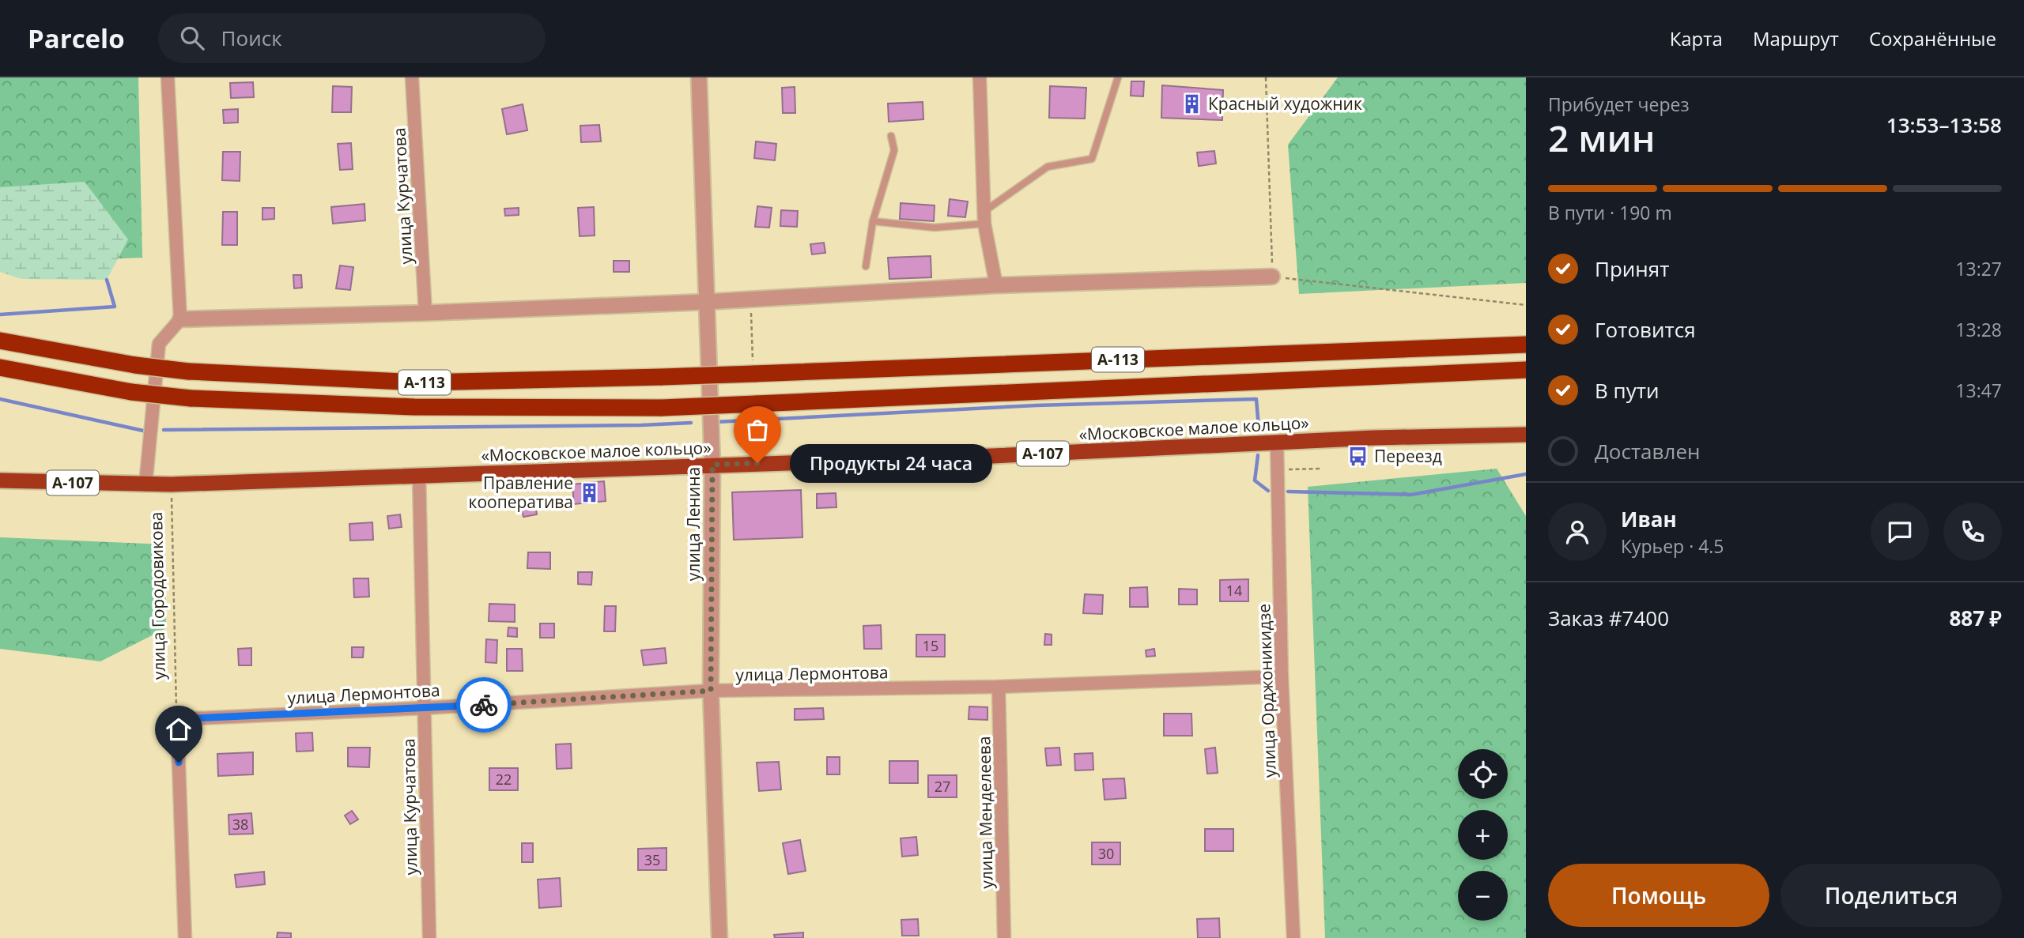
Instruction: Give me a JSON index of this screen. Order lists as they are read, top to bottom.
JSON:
{
  "streets": {
    "highway": ["А-113", "«Московское малое кольцо»", "А-107"],
    "street": [
      "улица Курчатова",
      "улица Ленина",
      "улица Лермонтова",
      "улица Орджоникидзе",
      "улица Менделеева"
    ],
    "path": ["улица Городовикова"]
  },
  "crossings": [
    ["улица Курчатова", "«Московское малое кольцо»"],
    ["улица Курчатова", "улица Лермонтова"],
    ["«Московское малое кольцо»", "улица Ленина"],
    ["«Московское малое кольцо»", "улица Городовикова"],
    ["«Московское малое кольцо»", "улица Орджоникидзе"],
    ["улица Ленина", "улица Лермонтова"],
    ["улица Городовикова", "улица Лермонтова"],
    ["улица Лермонтова", "улица Орджоникидзе"],
    ["улица Лермонтова", "улица Менделеева"]
  ],
  "places": {
    "building": ["Красный художник", "Правление кооператива"],
    "bus stop": ["Переезд"],
    "other": ["Продукты 24 часа"]
  },
  "house_numbers": [
    "14",
    "15",
    "22",
    "27",
    "38",
    "30",
    "35"
  ],
  "page": {
    "header": "Parcelo",
    "search": "Поиск",
    "nav": ["Карта", "Маршрут", "Сохранённые"],
    "heading": ["2 мин", "Прибудет через", "13:53–13:58"],
    "panel": [
      "Иван",
      "Курьер · 4.5",
      "Заказ #7400",
      "887 ₽"
    ],
    "bar": "В пути · 190 m",
    "list": [
      ["Принят", "13:27"],
      ["Готовится", "13:28"],
      ["В пути", "13:47"],
      "Доставлен"
    ],
    "bubble": "Продукты 24 часа",
    "map_buttons": ["+", "−"],
    "buttons": ["Помощь", "Поделиться"]
  }
}
